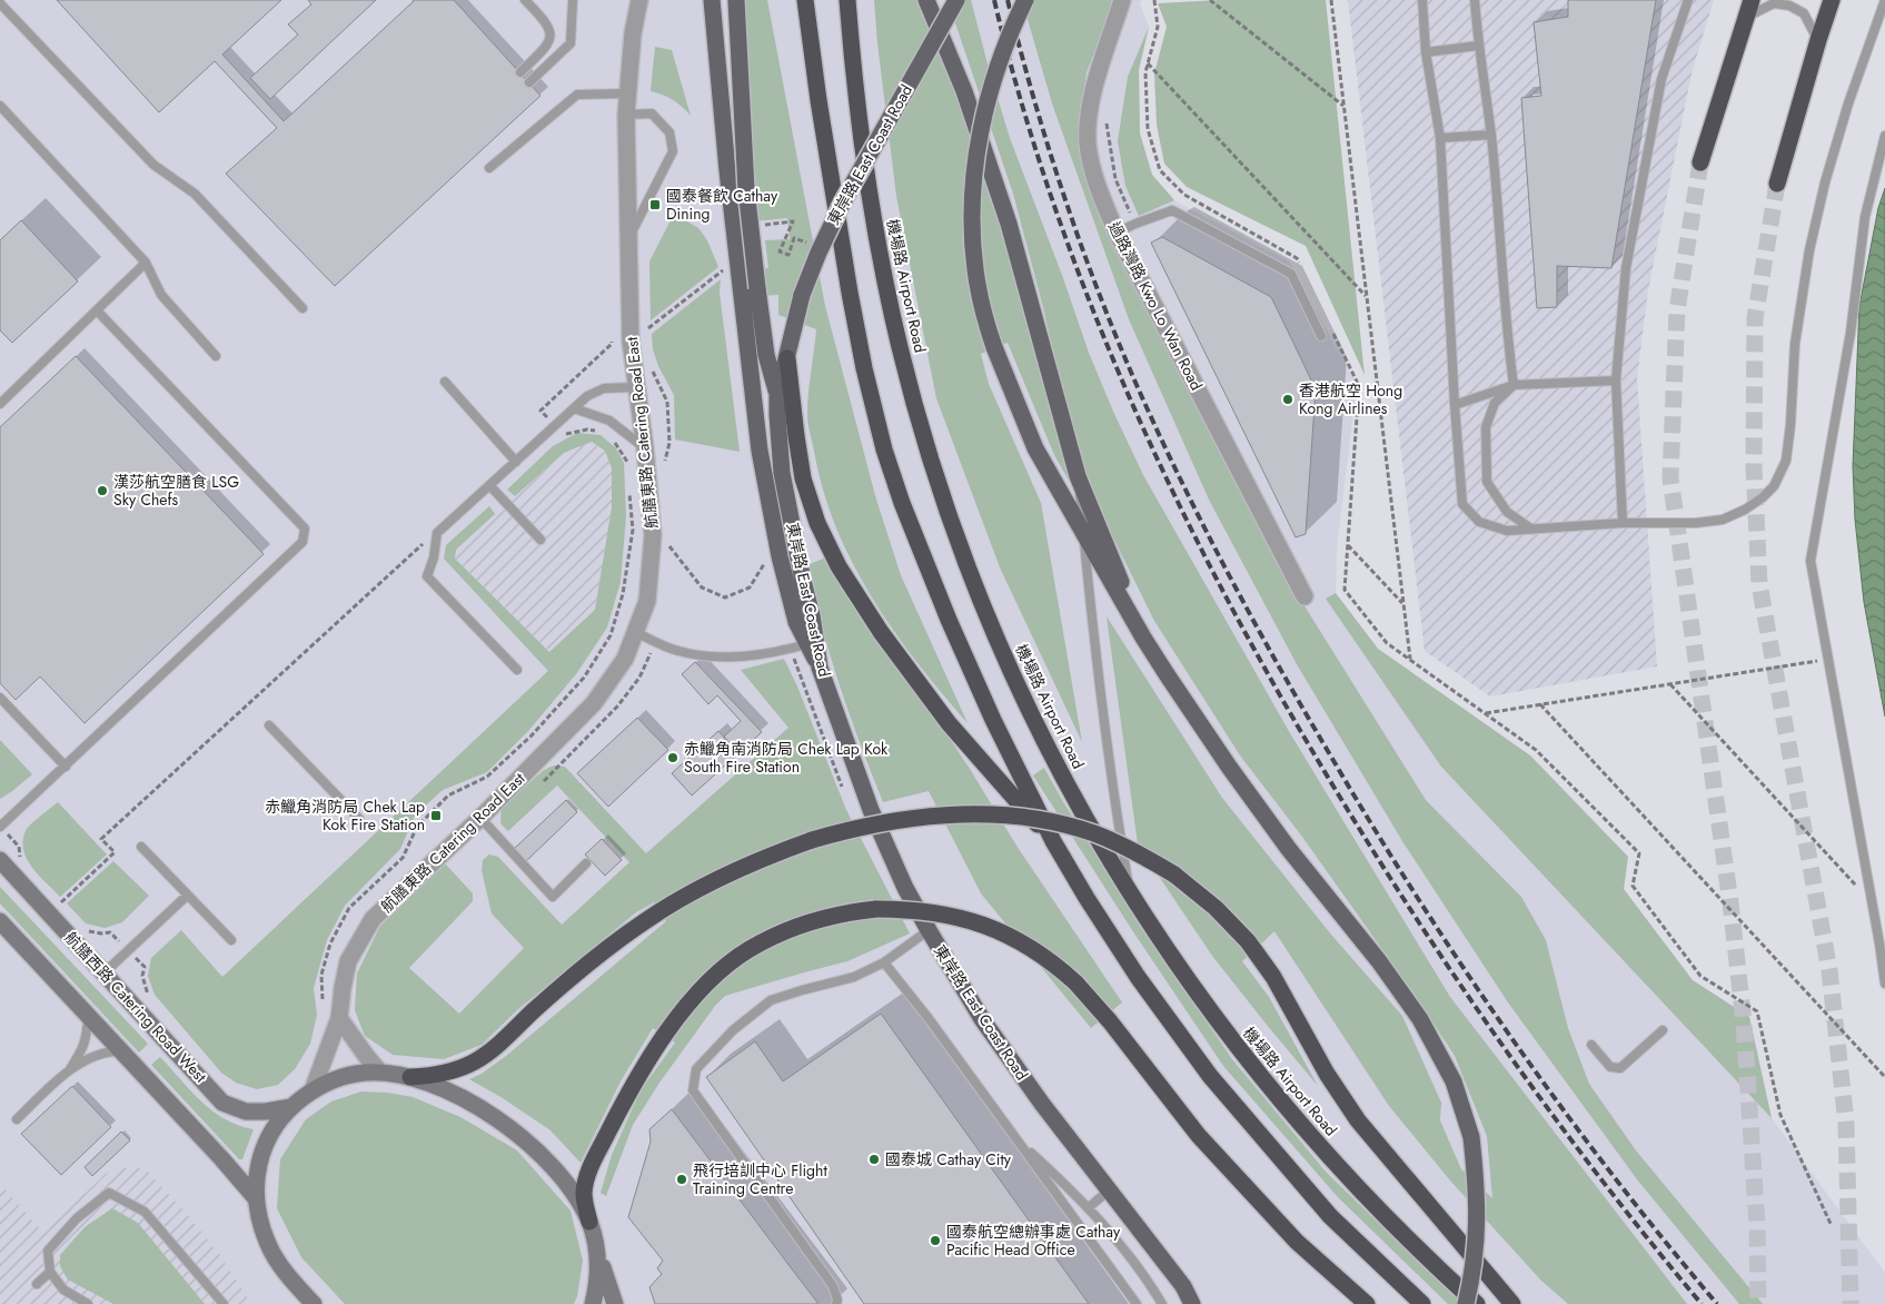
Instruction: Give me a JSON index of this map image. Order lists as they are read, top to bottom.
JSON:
{
  "streets": {
    "highway": ["機場路 Airport Road"],
    "main road": ["東岸路 East Coast Road"],
    "street": ["過路灣路 Kwo Lo Wan Road", "航膳東路 Catering Road East", "航膳西路 Catering Road West"]
  },
  "places": {
    "transit": ["國泰餐飲 Cathay Dining", "赤鱲角消防局 Chek Lap Kok Fire Station"],
    "other": [
      "香港航空 Hong Kong Airlines",
      "漢莎航空膳食 LSG Sky Chefs",
      "赤鱲角南消防局 Chek Lap Kok South Fire Station",
      "國泰城 Cathay City",
      "飛行培訓中心 Flight Training Centre",
      "國泰航空總辦事處 Cathay Pacific Head Office"
    ]
  }
}
